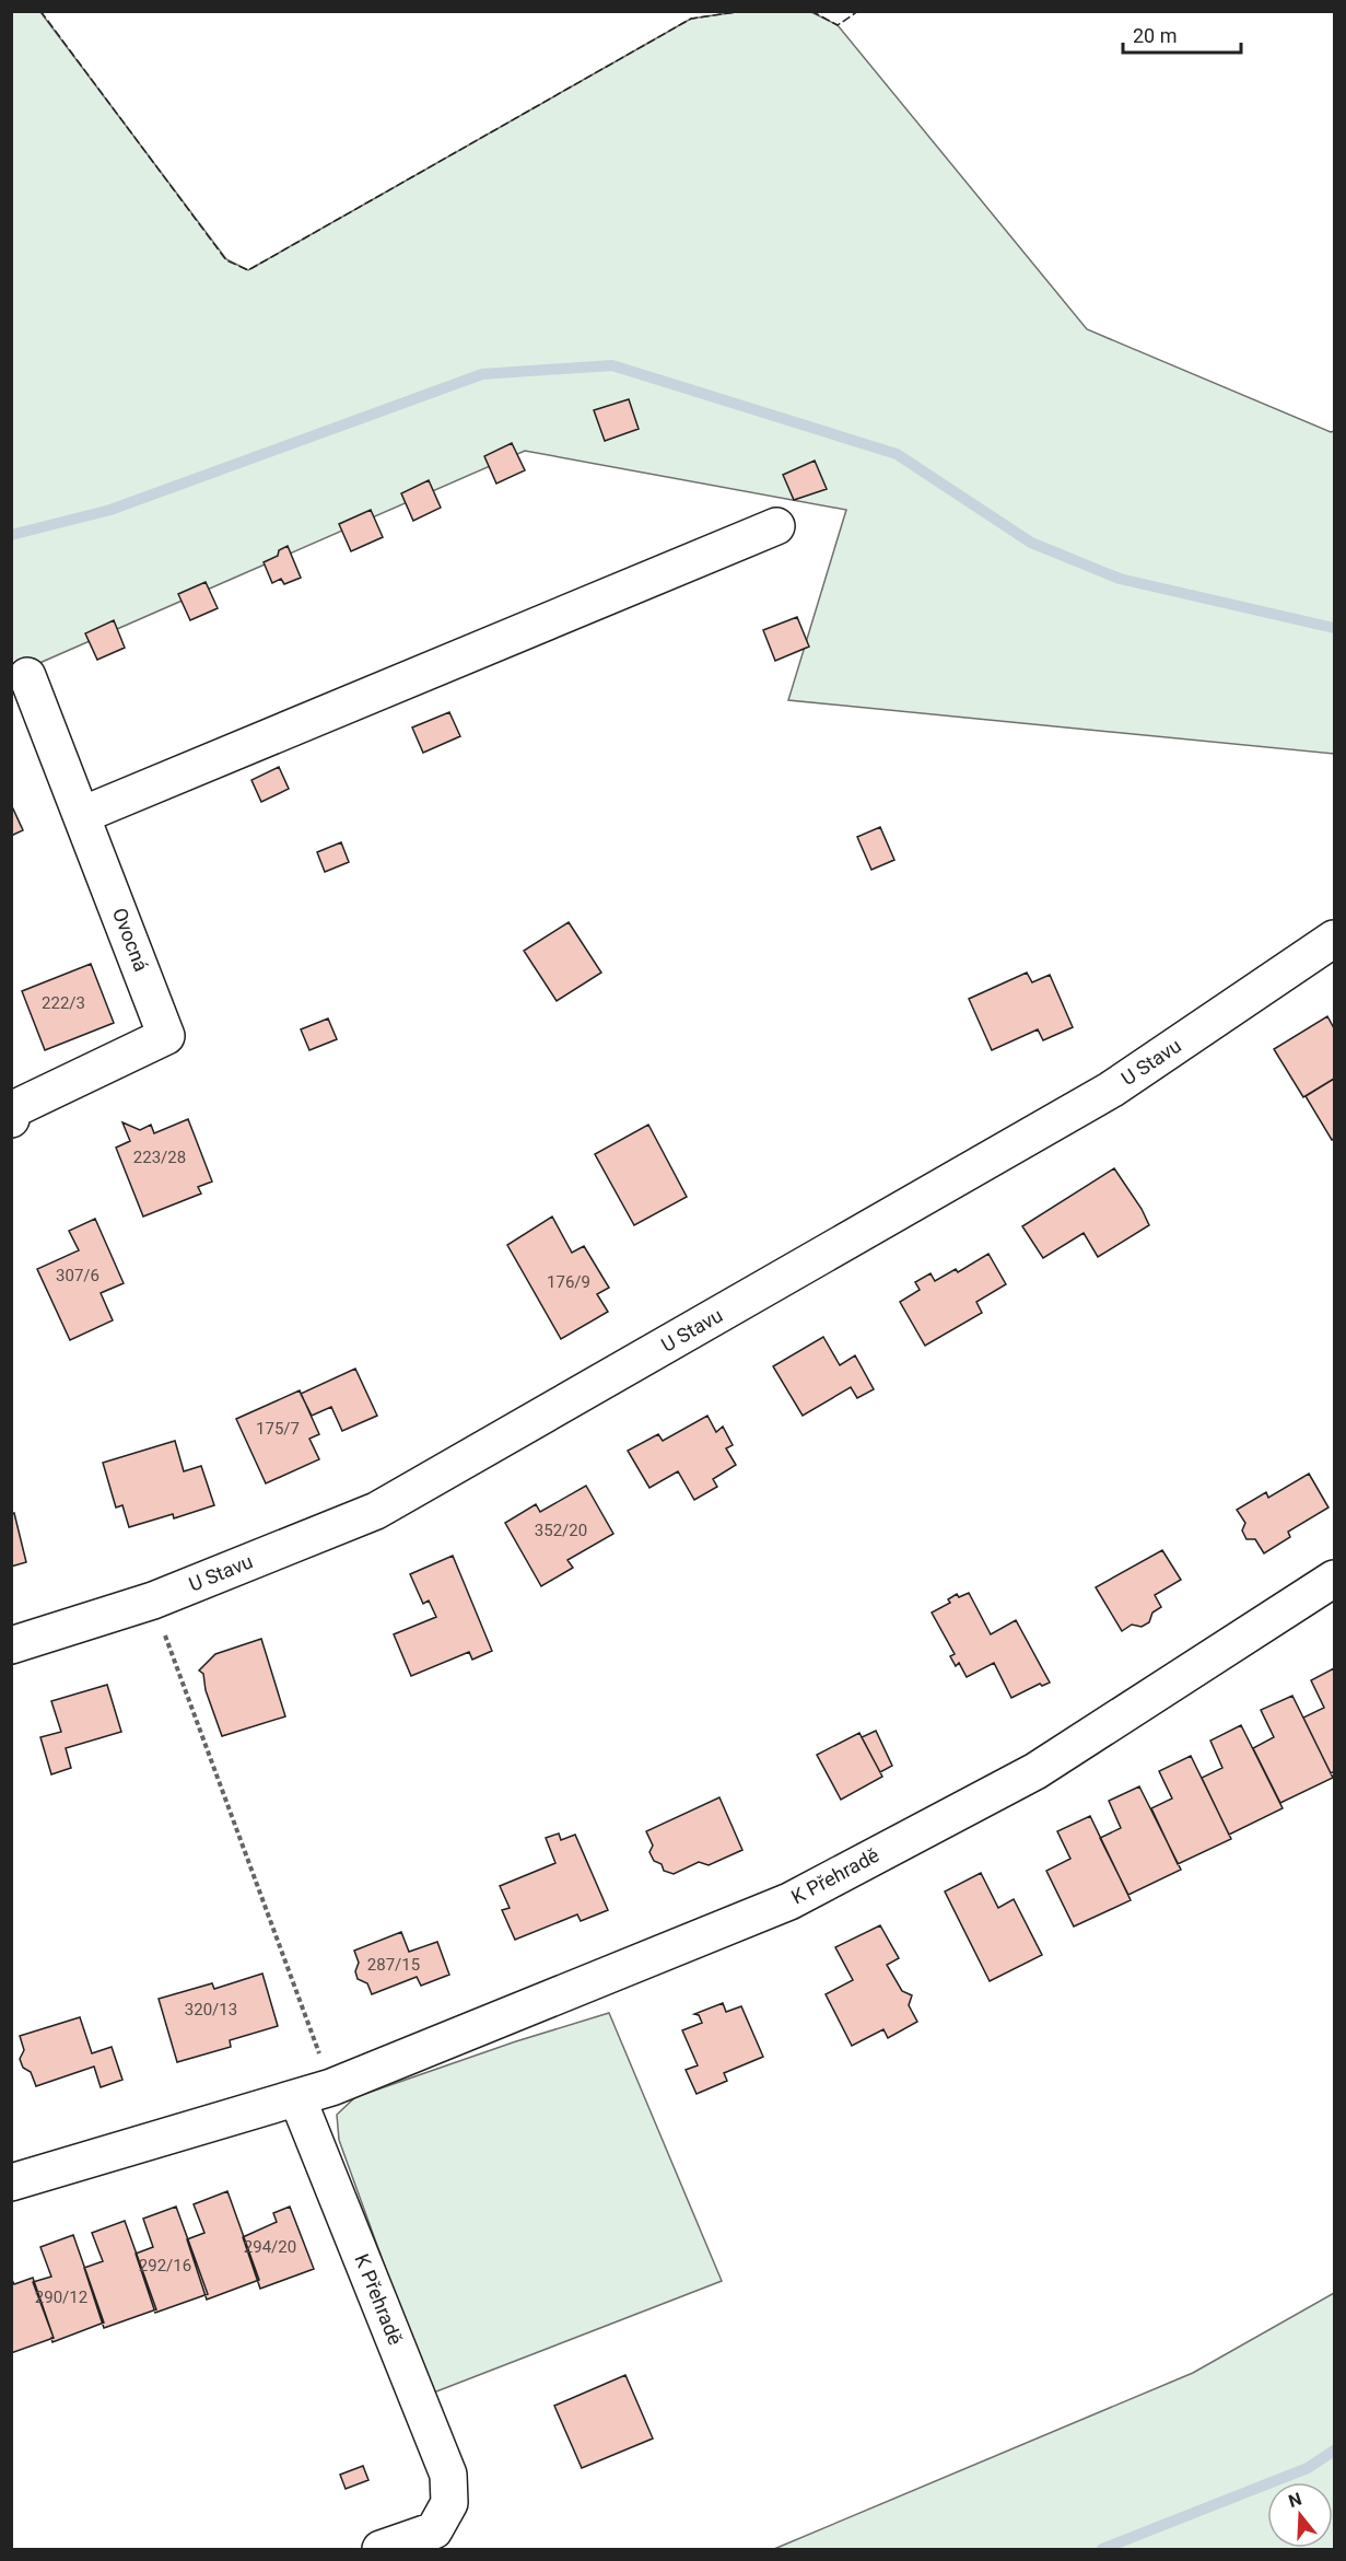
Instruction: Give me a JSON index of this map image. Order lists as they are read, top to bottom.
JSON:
{
  "streets": {
    "street": ["Ovocná", "U Stavu", "K Přehradě"]
  },
  "house_numbers": [
    "222/3",
    "223/28",
    "307/6",
    "176/9",
    "175/7",
    "352/20",
    "287/15",
    "320/13",
    "294/20",
    "292/16",
    "290/12"
  ],
  "scale_bar": "20 m",
  "north": "top"
}
